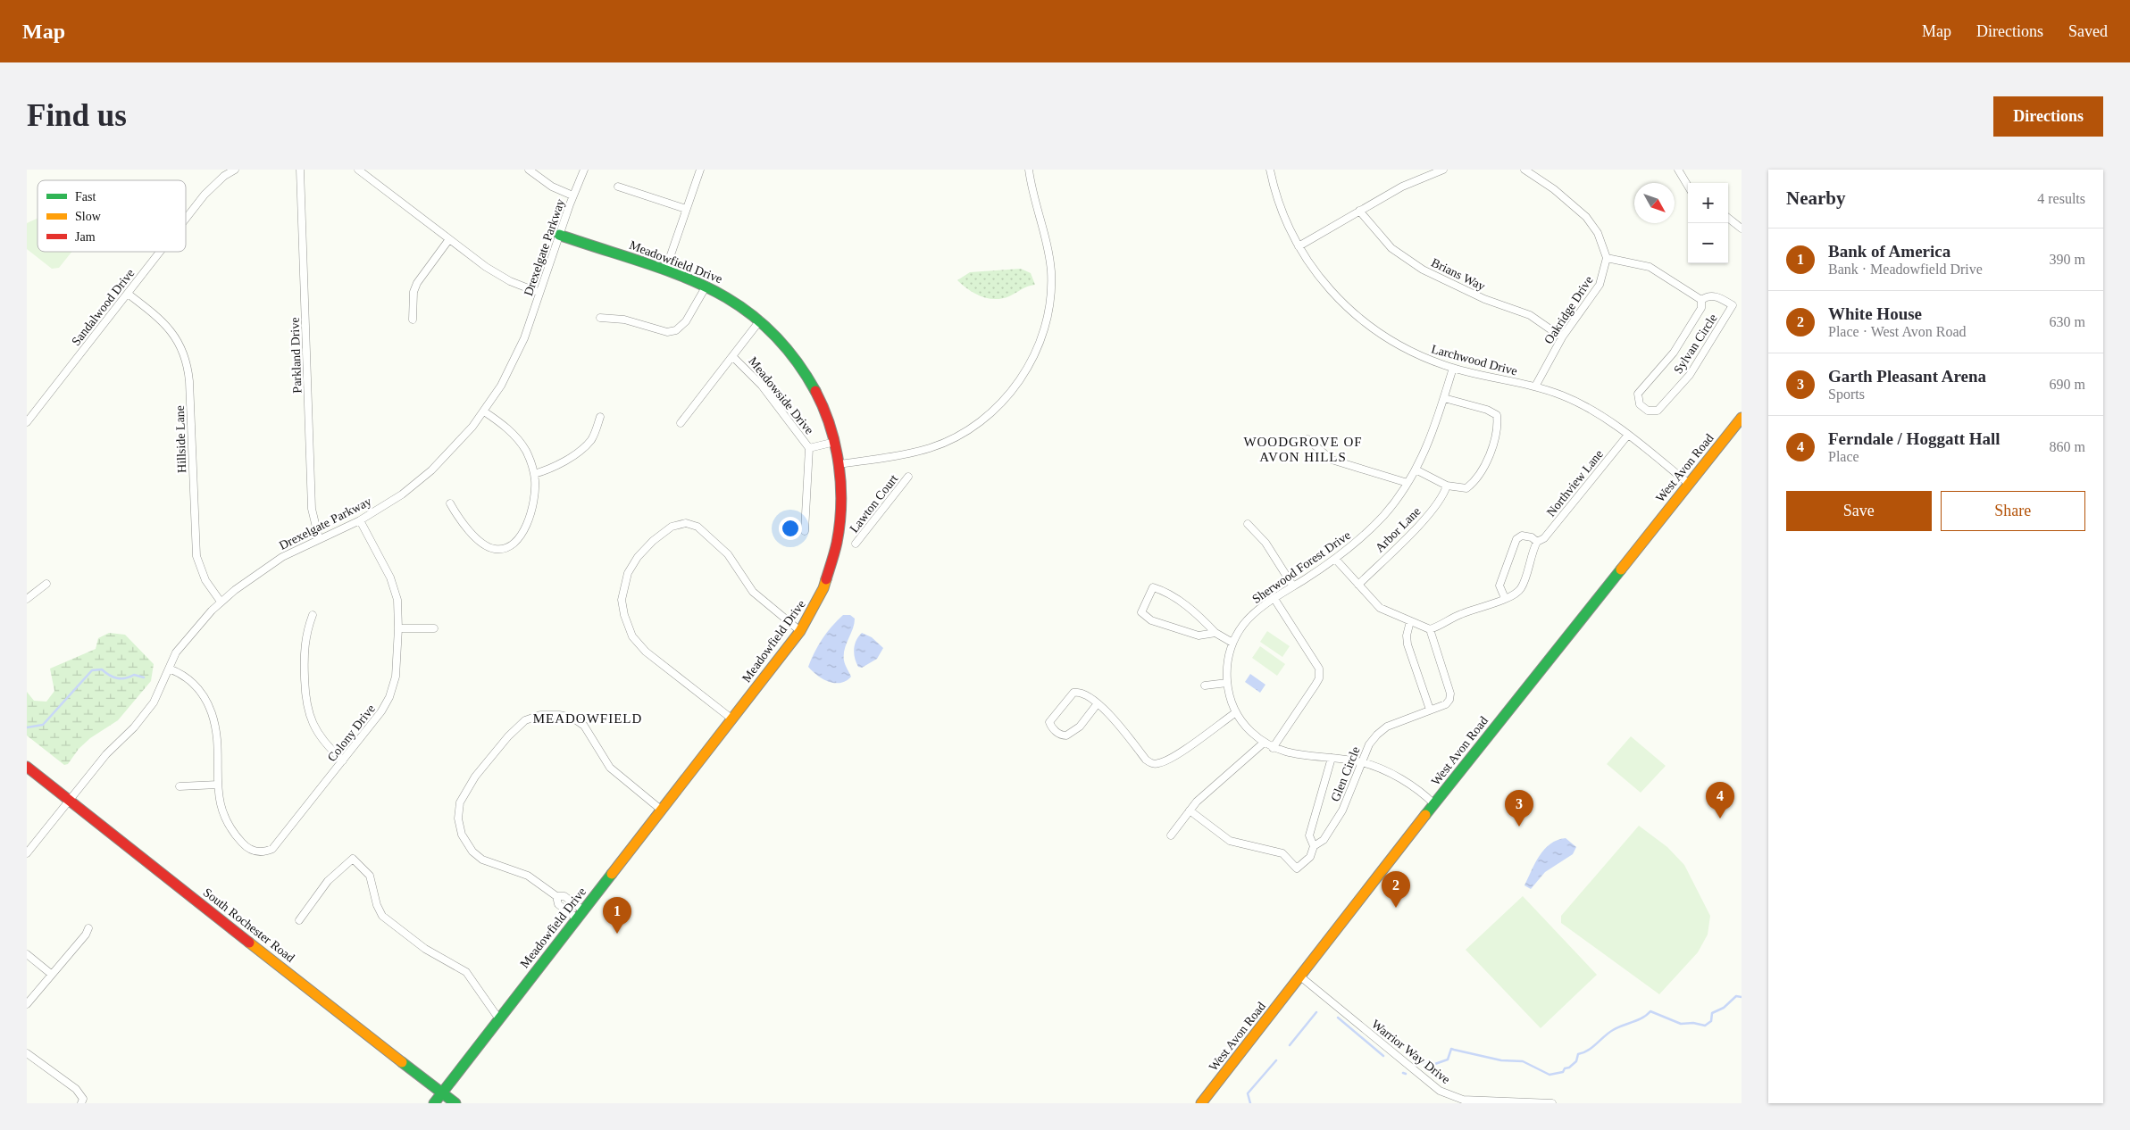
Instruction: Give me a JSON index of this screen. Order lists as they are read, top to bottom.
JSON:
{
  "streets": {
    "main road": ["Meadowfield Drive", "West Avon Road", "South Rochester Road"],
    "street": [
      "Drexelgate Parkway",
      "Brians Way",
      "Sandalwood Drive",
      "Oakridge Drive",
      "Sylvan Circle",
      "Parkland Drive",
      "Larchwood Drive",
      "Meadowside Drive",
      "Hillside Lane",
      "Northview Lane",
      "Lawton Court",
      "Arbor Lane",
      "Sherwood Forest Drive",
      "Colony Drive",
      "Glen Circle",
      "Warrior Way Drive"
    ]
  },
  "crossings": [
    ["Drexelgate Parkway", "Meadowfield Drive"],
    ["Drexelgate Parkway", "Parkland Drive"],
    ["Drexelgate Parkway", "Hillside Lane"],
    ["Drexelgate Parkway", "Colony Drive"],
    ["Drexelgate Parkway", "South Rochester Road"],
    ["Meadowfield Drive", "Meadowside Drive"],
    ["Meadowfield Drive", "South Rochester Road"],
    ["Brians Way", "Oakridge Drive"],
    ["Sandalwood Drive", "Hillside Lane"],
    ["Oakridge Drive", "Sylvan Circle"],
    ["Oakridge Drive", "Larchwood Drive"],
    ["Larchwood Drive", "West Avon Road"],
    ["Larchwood Drive", "Northview Lane"],
    ["Larchwood Drive", "Sherwood Forest Drive"],
    ["West Avon Road", "Warrior Way Drive"],
    ["Northview Lane", "Glen Circle"]
  ],
  "districts": ["WOODGROVE OF AVON HILLS", "MEADOWFIELD"],
  "legend": ["Fast", "Slow", "Jam"],
  "north": "bottom right",
  "page": {
    "header": "Map",
    "nav": ["Map", "Directions", "Saved"],
    "buttons": [
      "Directions",
      ["Save", "Share"]
    ],
    "title": "Find us",
    "heading": ["Nearby", "4 results"],
    "map_buttons": ["+", "−"],
    "list": [
      {
        "mark": "1",
        "name": "Bank of America",
        "note": "Bank · Meadowfield Drive",
        "value": "390 m"
      },
      {
        "mark": "2",
        "name": "White House",
        "note": "Place · West Avon Road",
        "value": "630 m"
      },
      {
        "mark": "3",
        "name": "Garth Pleasant Arena",
        "note": "Sports",
        "value": "690 m"
      },
      {
        "mark": "4",
        "name": "Ferndale / Hoggatt Hall",
        "note": "Place",
        "value": "860 m"
      }
    ],
    "pins": [
      "4",
      "3",
      "2",
      "1"
    ]
  }
}
